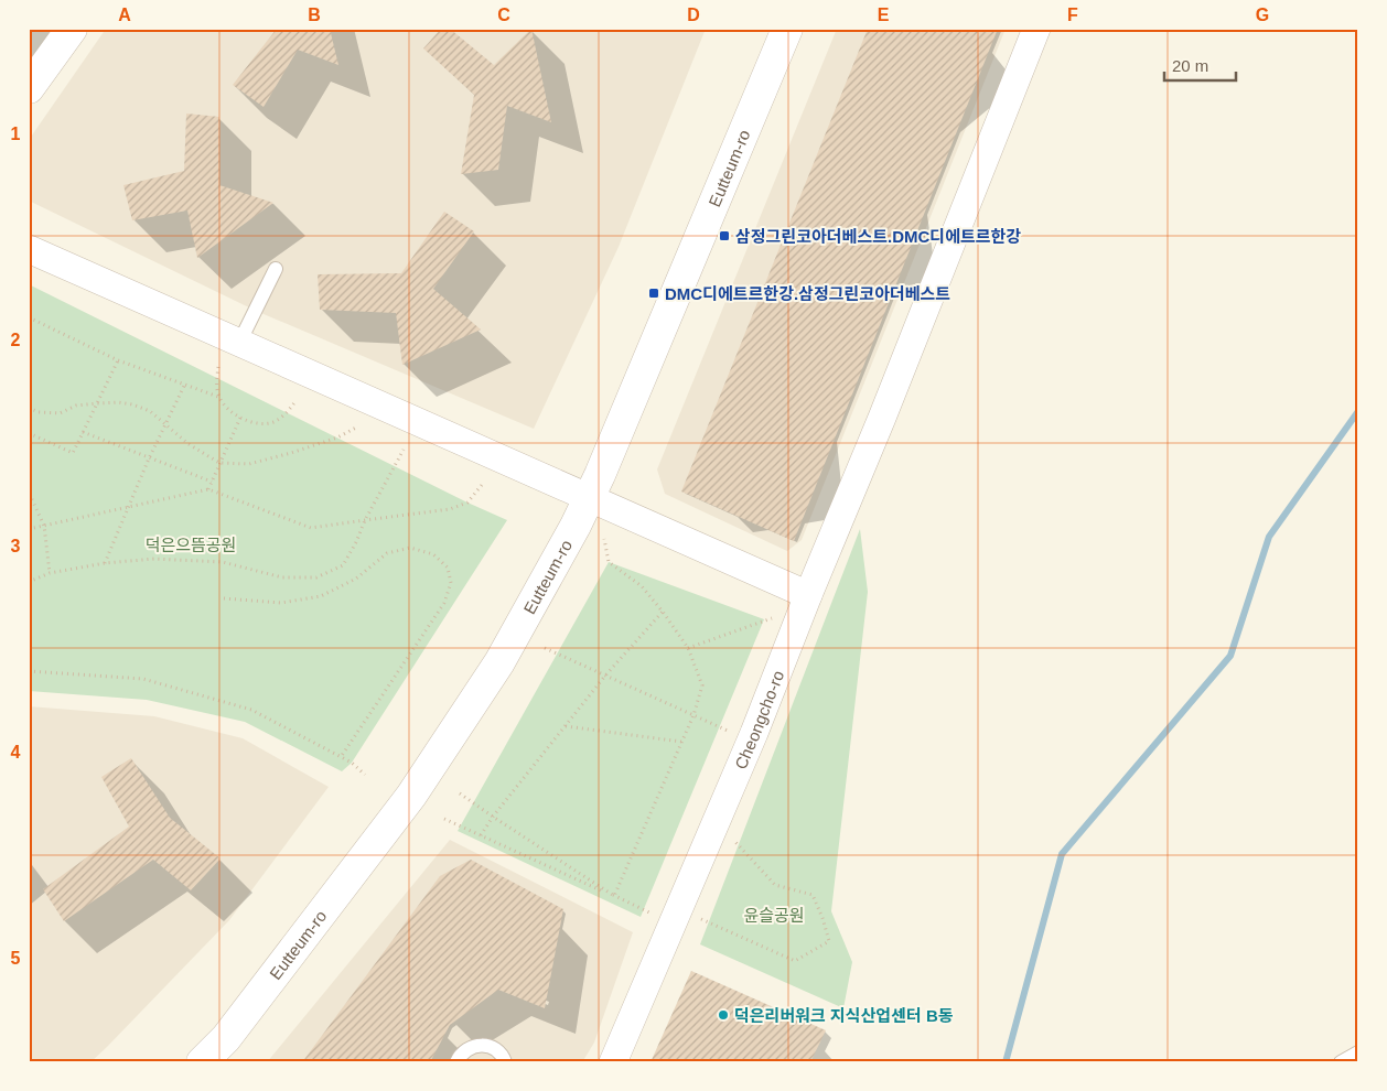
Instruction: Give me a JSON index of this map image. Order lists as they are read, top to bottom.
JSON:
{
  "streets": {
    "street": ["Eutteum-ro", "Cheongcho-ro"]
  },
  "parks": ["덕은으뜸공원", "윤슬공원"],
  "places": {
    "transit": ["삼정그린코아더베스트.DMC디에트르한강", "DMC디에트르한강.삼정그린코아더베스트"],
    "other": ["덕은리버워크 지식산업센터 B동"]
  },
  "scale_bar": "20 m",
  "grid": {
    "columns": [
      "A",
      "B",
      "C",
      "D",
      "E",
      "F",
      "G"
    ],
    "rows": [
      "1",
      "2",
      "3",
      "4",
      "5"
    ]
  }
}
